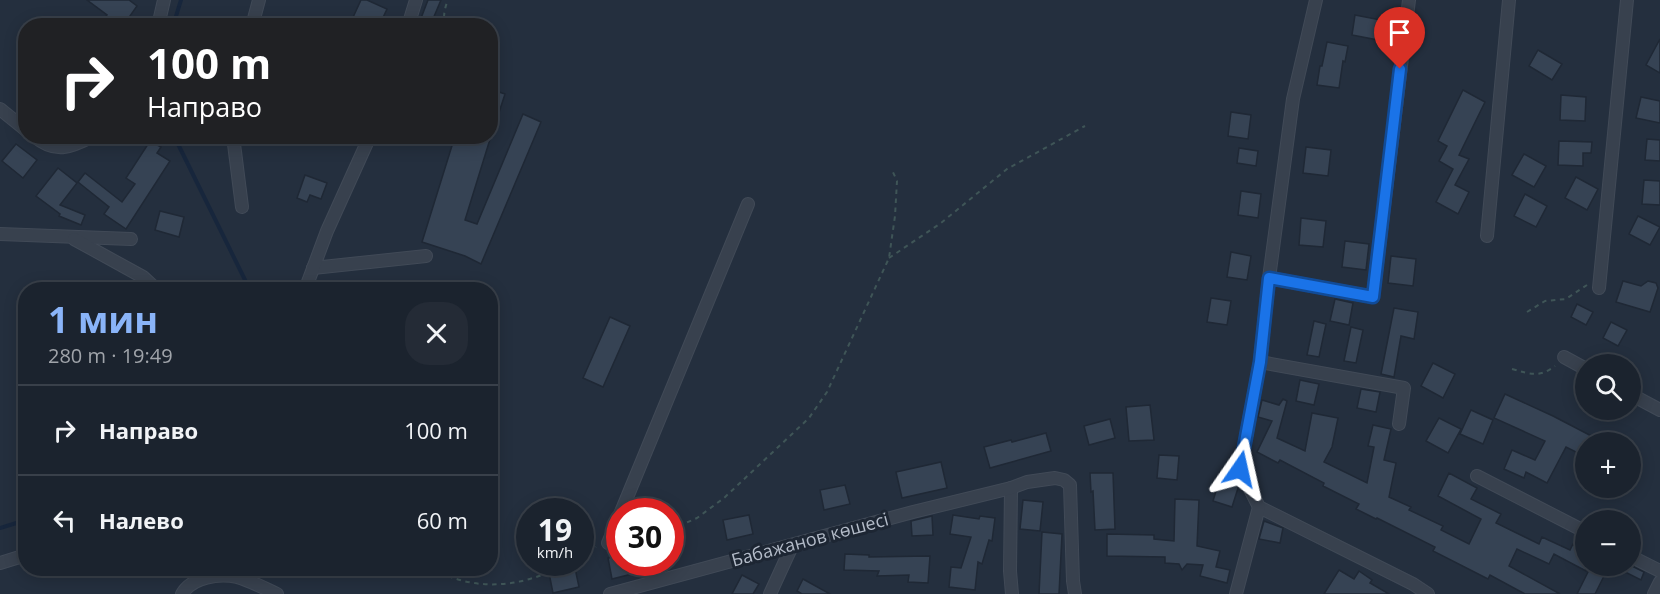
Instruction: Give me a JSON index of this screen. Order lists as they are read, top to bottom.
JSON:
{
  "streets": {
    "street": ["Бабажанов көшесі"]
  },
  "page": {
    "turn": ["100 m", "Направо"],
    "heading": ["1 мин", "280 m · 19:49"],
    "map_buttons": ["+", "−"],
    "list": [
      {
        "name": "Направо",
        "value": "100 m"
      },
      {
        "name": "Налево",
        "value": "60 m"
      }
    ],
    "speed": "19 km/h",
    "limit": "30"
  }
}
